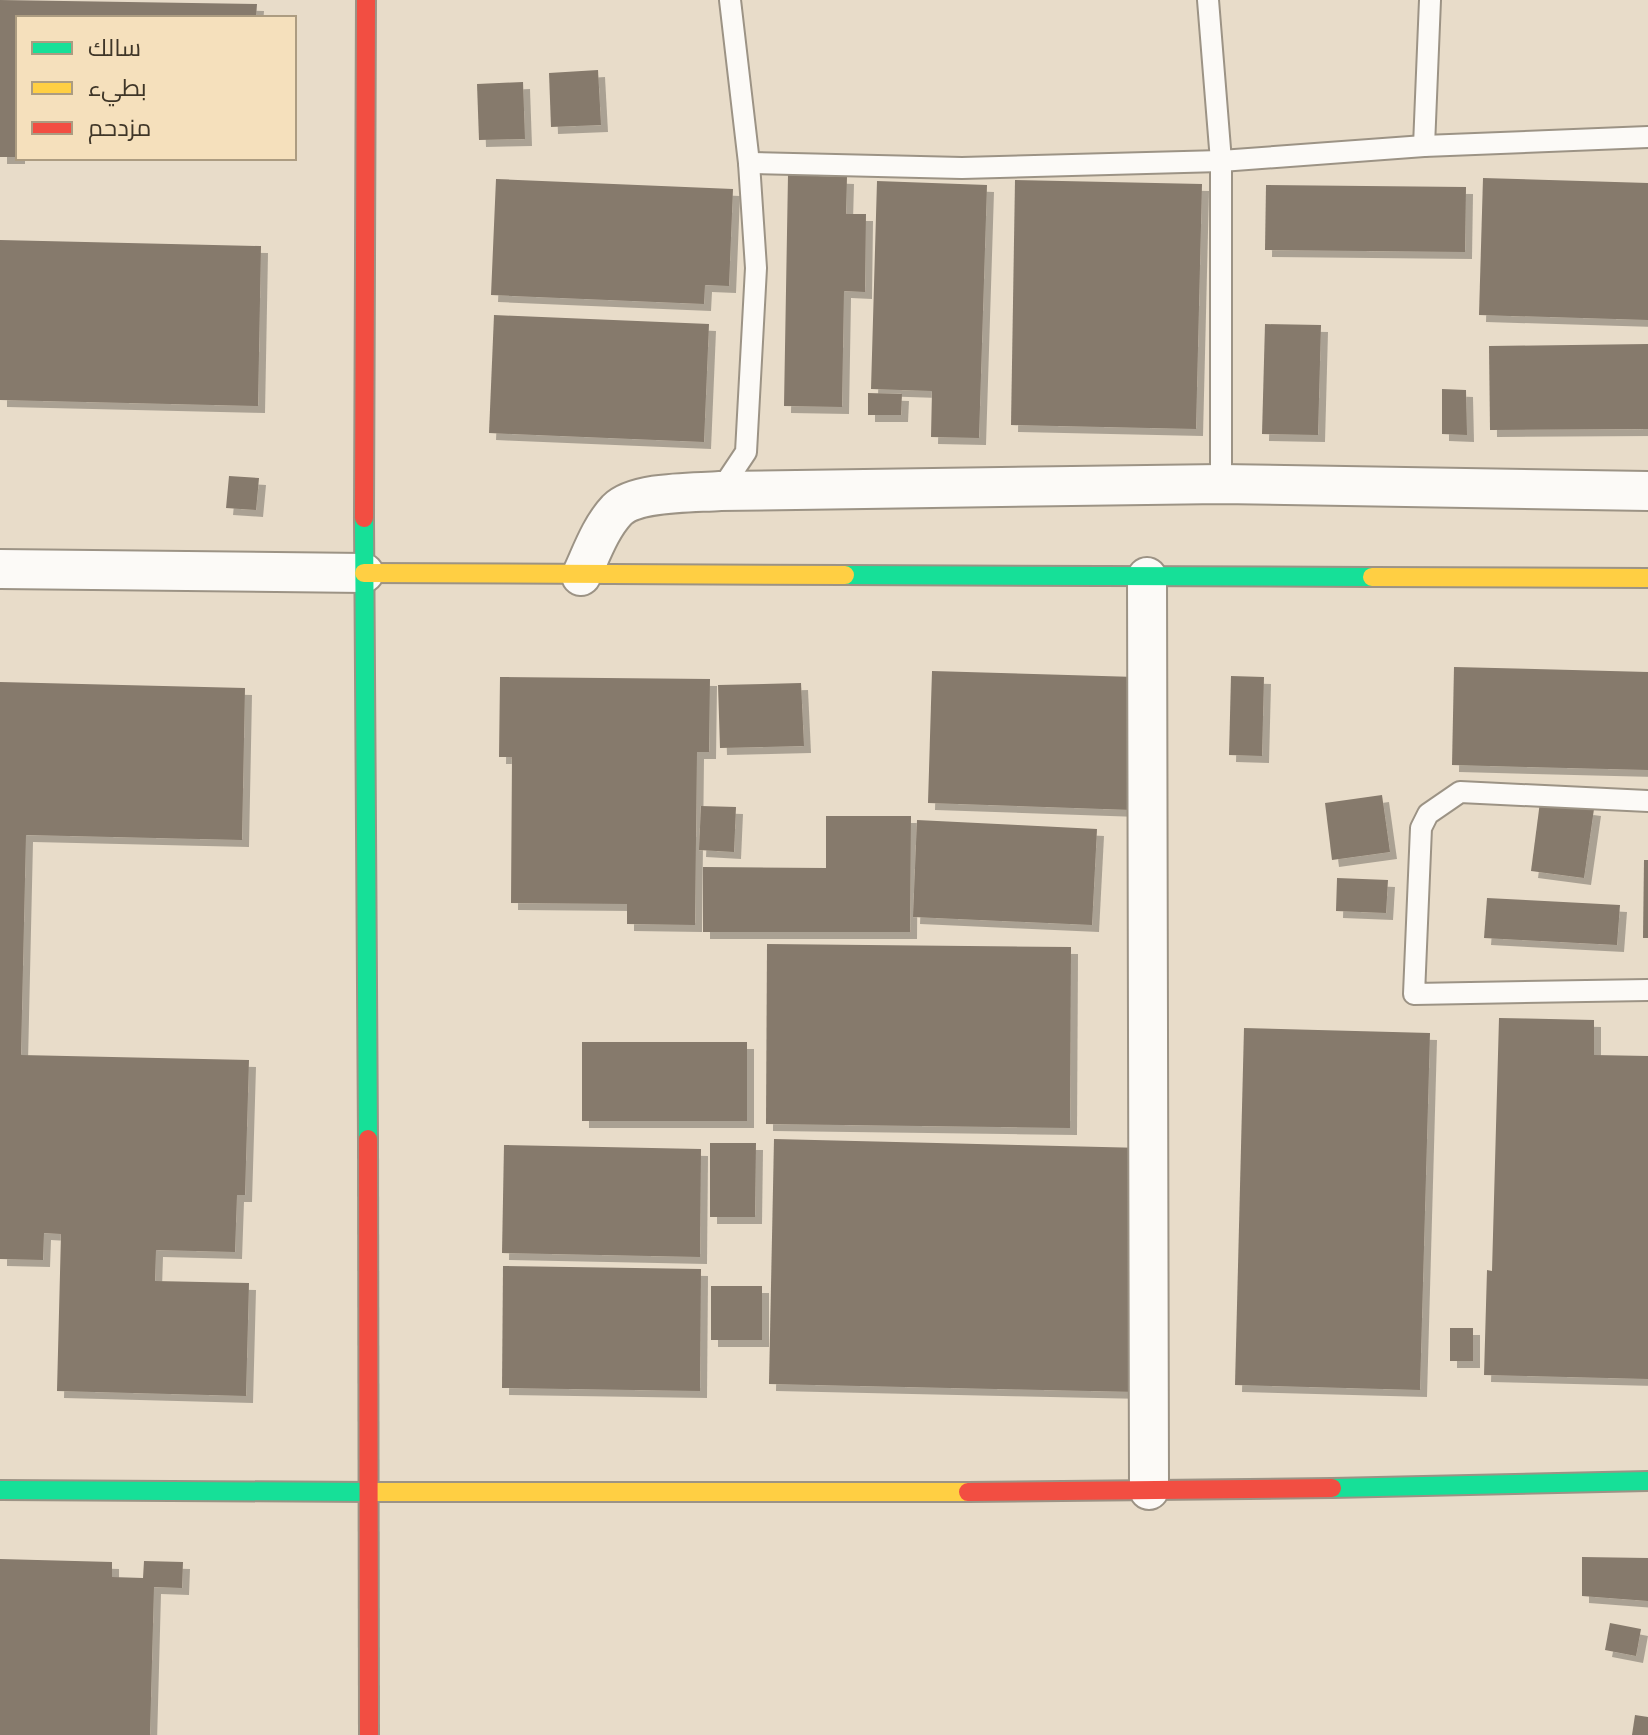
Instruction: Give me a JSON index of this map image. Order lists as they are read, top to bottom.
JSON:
{
  "legend": ["سالك", "بطيء", "مزدحم"]
}
